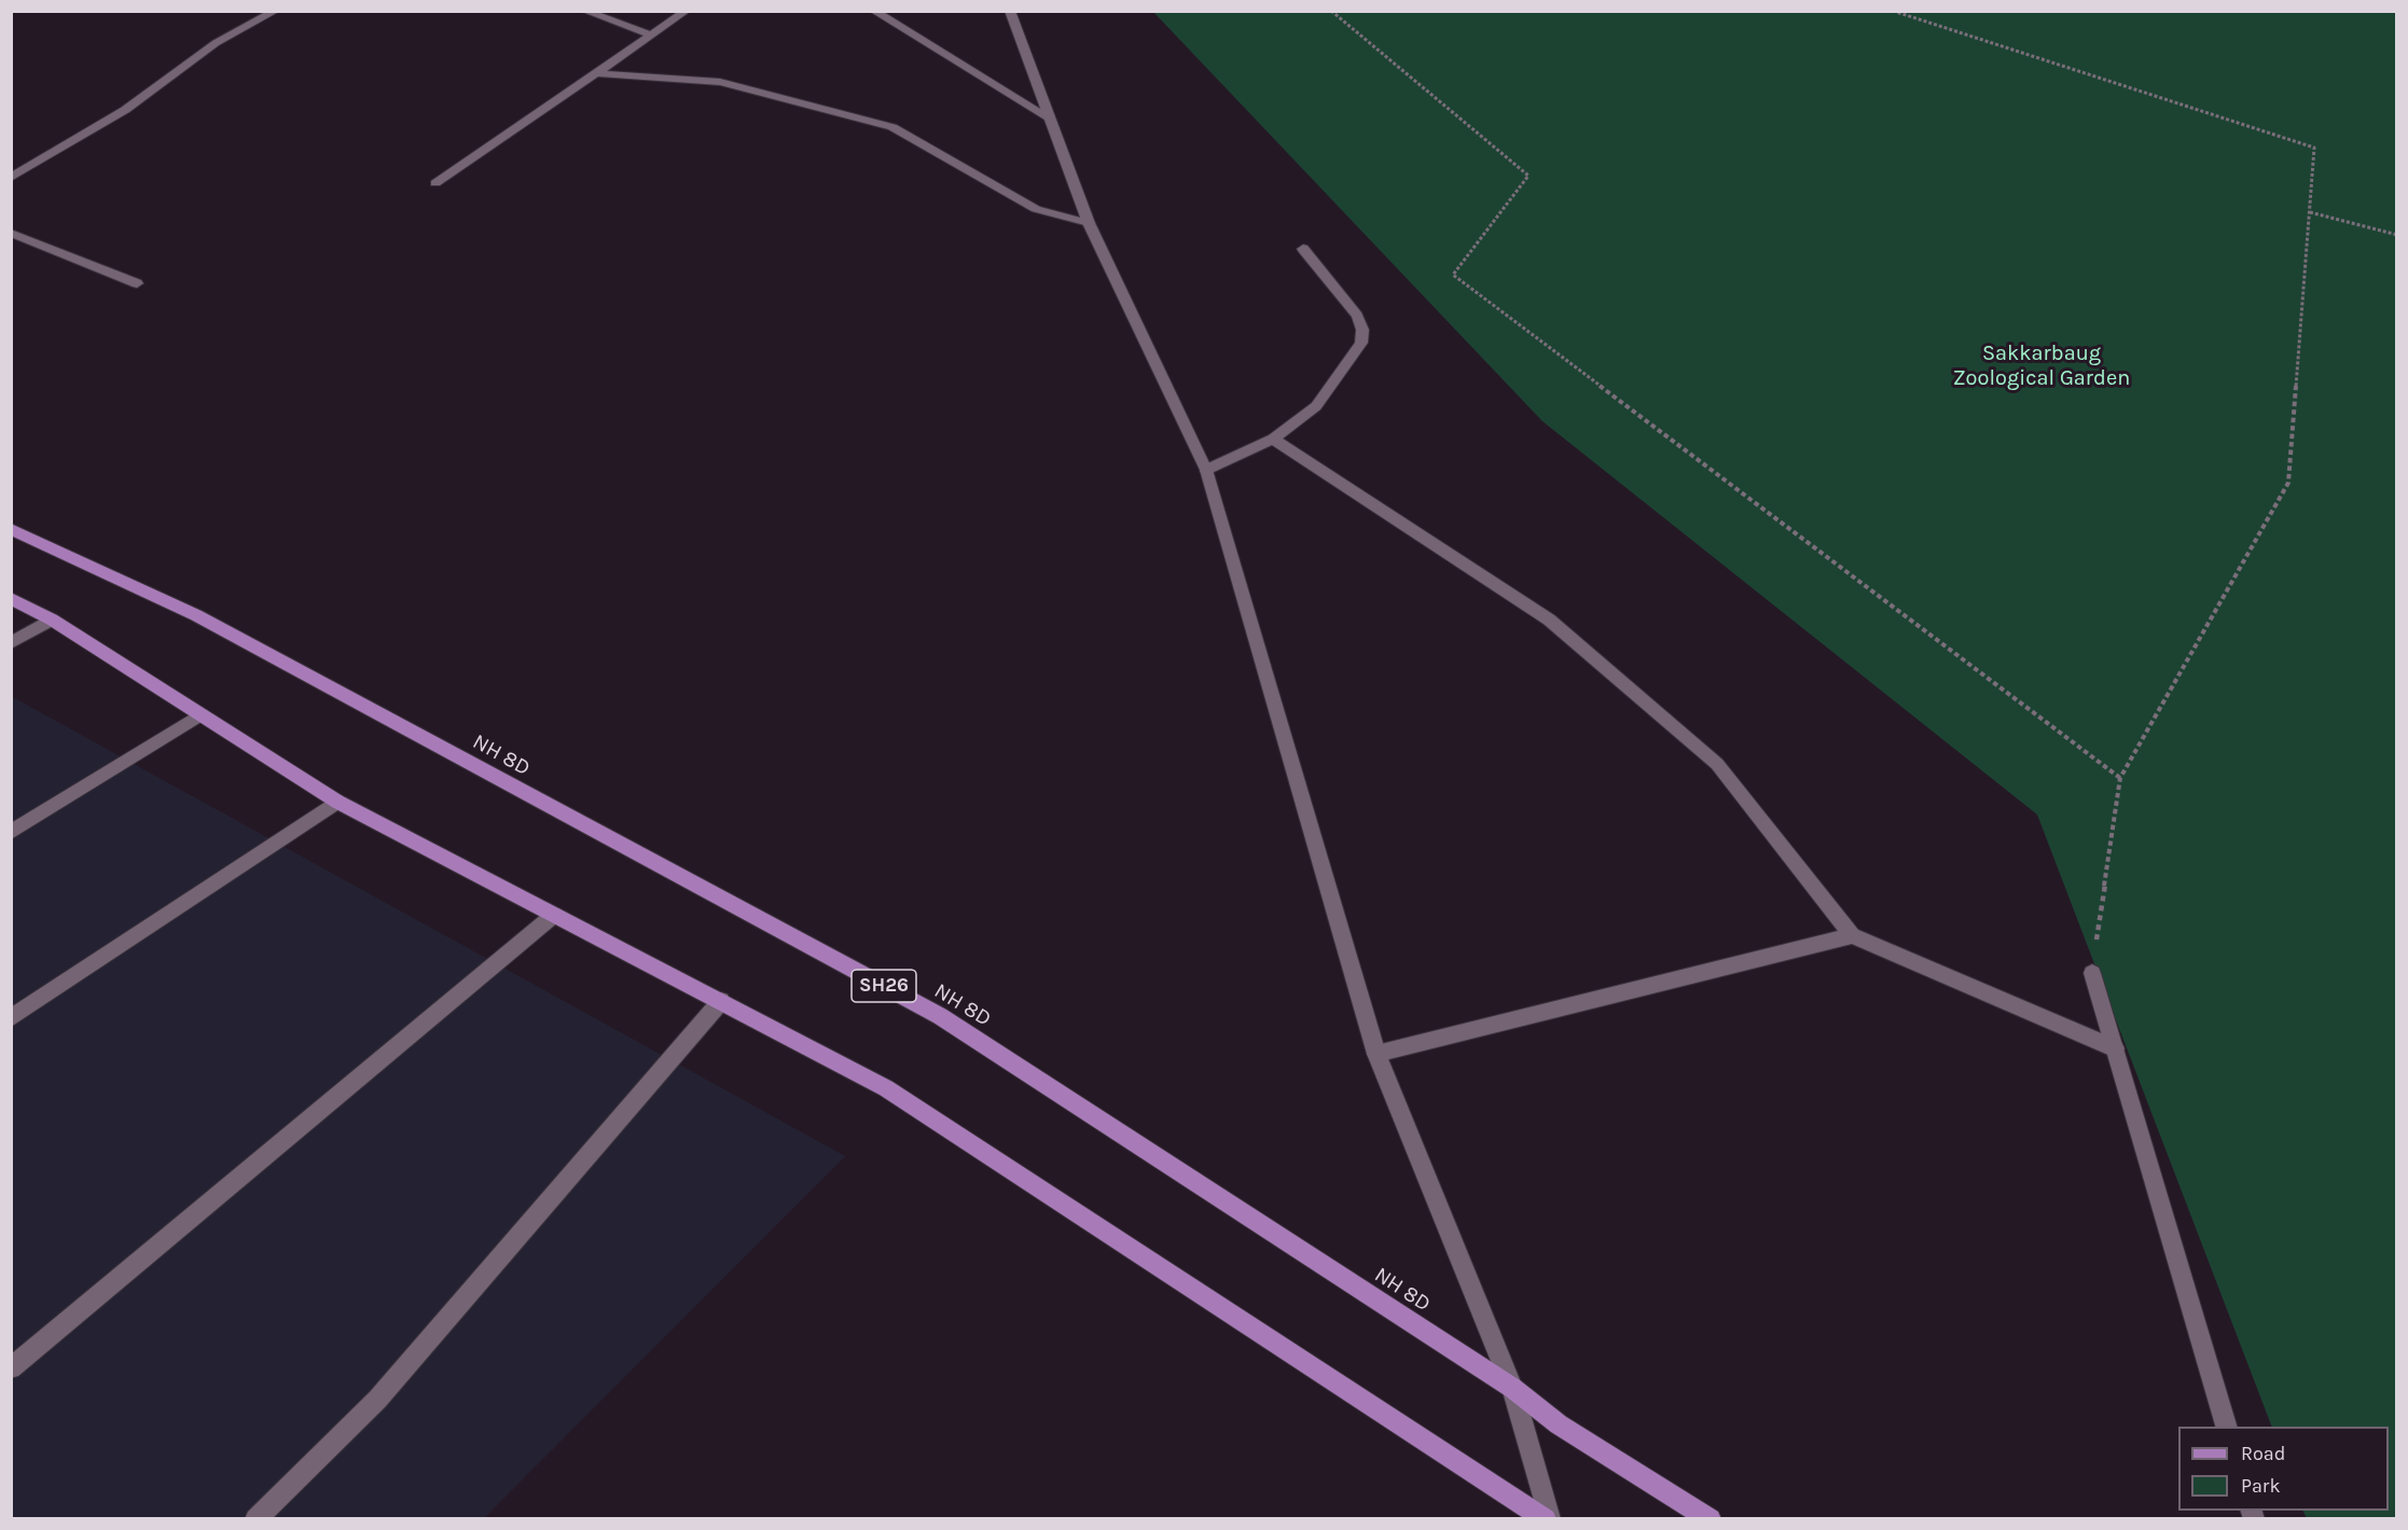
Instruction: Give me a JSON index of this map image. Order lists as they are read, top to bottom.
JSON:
{
  "streets": {
    "main road": ["NH 8D", "SH26"]
  },
  "parks": ["Sakkarbaug Zoological Garden"],
  "legend": ["Road", "Park"]
}
